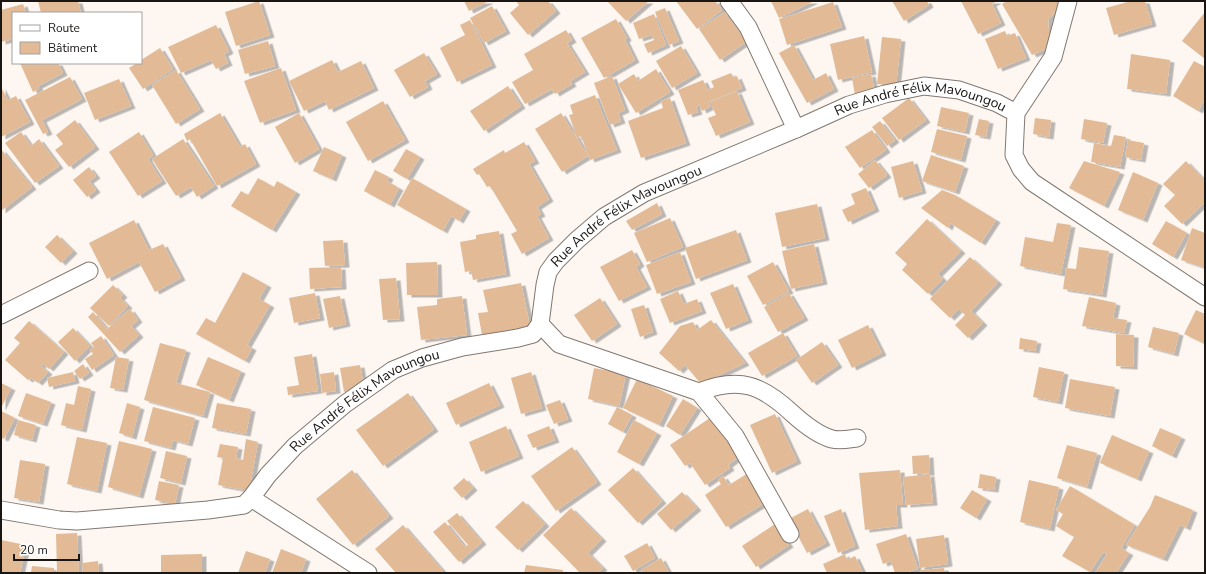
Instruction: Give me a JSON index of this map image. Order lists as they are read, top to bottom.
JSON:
{
  "streets": {
    "street": ["Rue André Félix Mavoungou"]
  },
  "legend": ["Route", "Bâtiment"],
  "scale_bar": "20 m"
}
